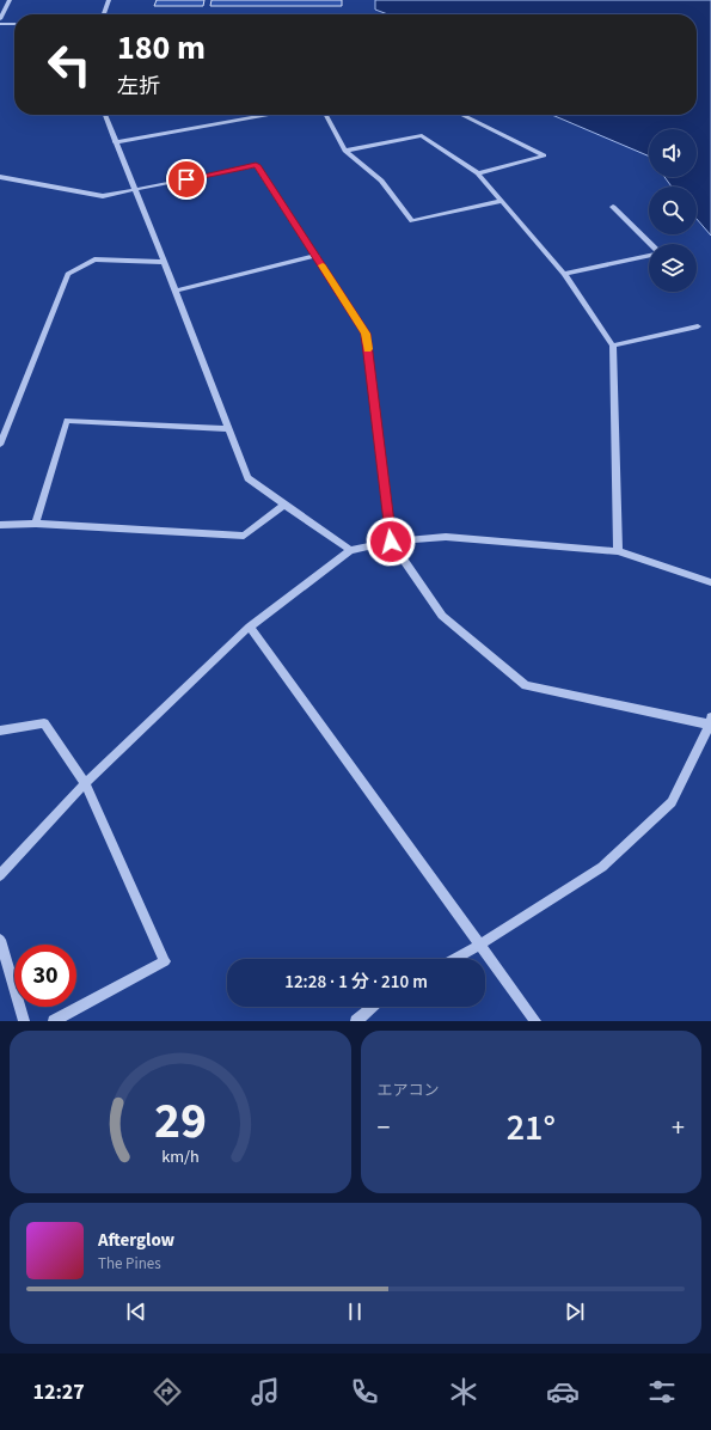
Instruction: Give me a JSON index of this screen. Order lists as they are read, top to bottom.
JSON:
{
  "page": {
    "turn": ["180 m", "左折"],
    "limit": "30",
    "trip": "12:28 · 1 分 · 210 m",
    "tile": "エアコン",
    "heat": ["−", "21°", "+"],
    "song": ["Afterglow", "The Pines"],
    "tabs": "12:27",
    "gauge": ["29", "km/h"]
  }
}
